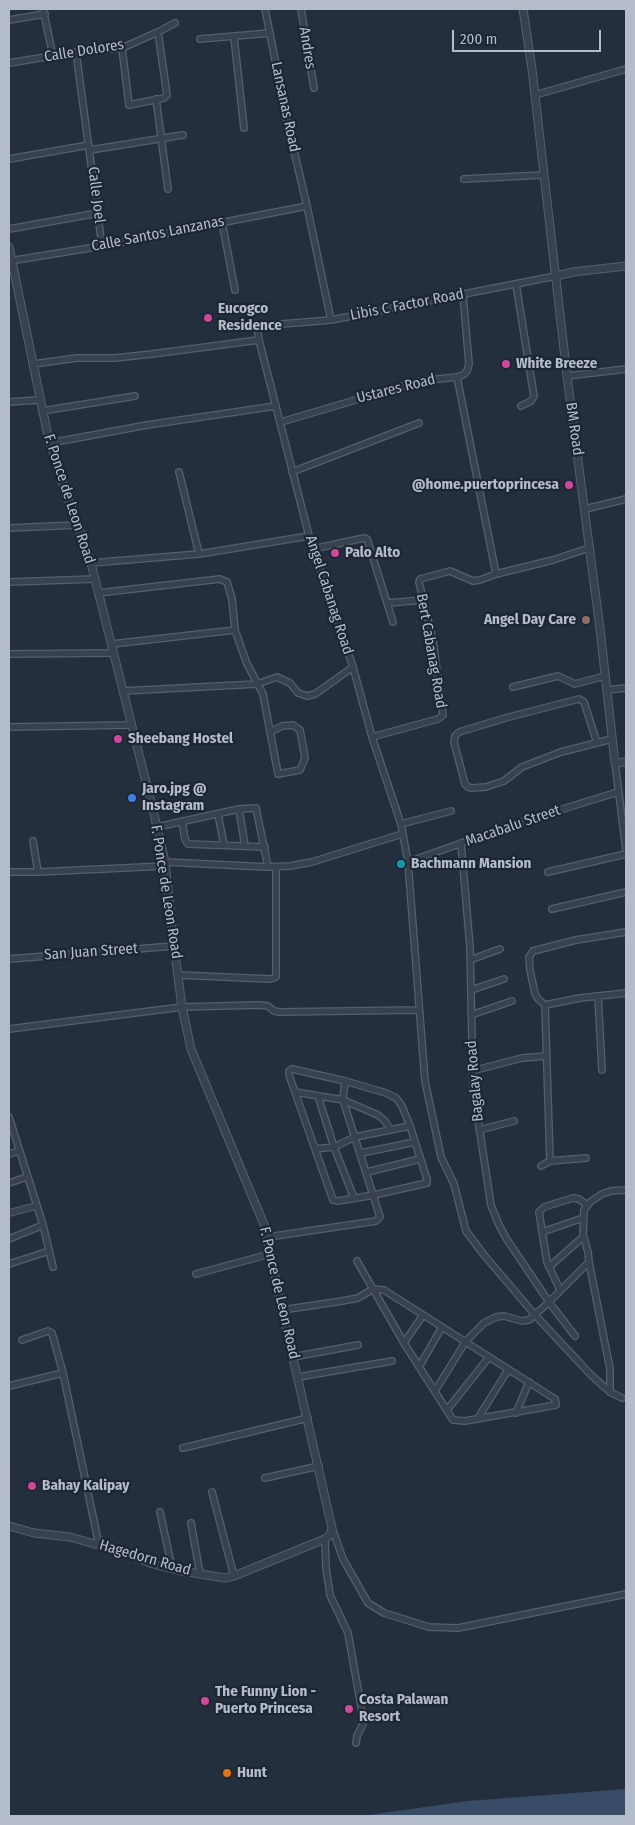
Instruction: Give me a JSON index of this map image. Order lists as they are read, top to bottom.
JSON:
{
  "streets": {
    "street": [
      "Andres",
      "Calle Dolores",
      "Lansanas Road",
      "Calle Joel",
      "Calle Santos Lanzanas",
      "Libis C Factor Road",
      "Ustares Road",
      "BM Road",
      "F. Ponce de Leon Road",
      "Angel Cabanag Road",
      "Bert Cabanag Road",
      "Macabalu Street",
      "San Juan Street",
      "Bagalay Road",
      "Hagedorn Road"
    ]
  },
  "crossings": [
    ["Calle Dolores", "Calle Joel"],
    ["Lansanas Road", "Calle Santos Lanzanas"],
    ["Lansanas Road", "Libis C Factor Road"],
    ["Calle Joel", "Calle Santos Lanzanas"],
    ["Calle Santos Lanzanas", "F. Ponce de Leon Road"],
    ["Libis C Factor Road", "Ustares Road"],
    ["Libis C Factor Road", "BM Road"],
    ["Libis C Factor Road", "Angel Cabanag Road"],
    ["Ustares Road", "Angel Cabanag Road"],
    ["BM Road", "Bert Cabanag Road"],
    ["BM Road", "Macabalu Street"],
    ["F. Ponce de Leon Road", "San Juan Street"],
    ["Angel Cabanag Road", "Bert Cabanag Road"],
    ["Angel Cabanag Road", "Macabalu Street"],
    ["Macabalu Street", "Bagalay Road"]
  ],
  "places": [
    "Eucogco Residence",
    "White Breeze",
    "@home.puertoprincesa",
    "Palo Alto",
    "Angel Day Care",
    "Sheebang Hostel",
    "Jaro.jpg @ Instagram",
    "Bachmann Mansion",
    "Bahay Kalipay",
    "The Funny Lion - Puerto Princesa",
    "Costa Palawan Resort",
    "Hunt"
  ],
  "scale_bar": "200 m"
}
